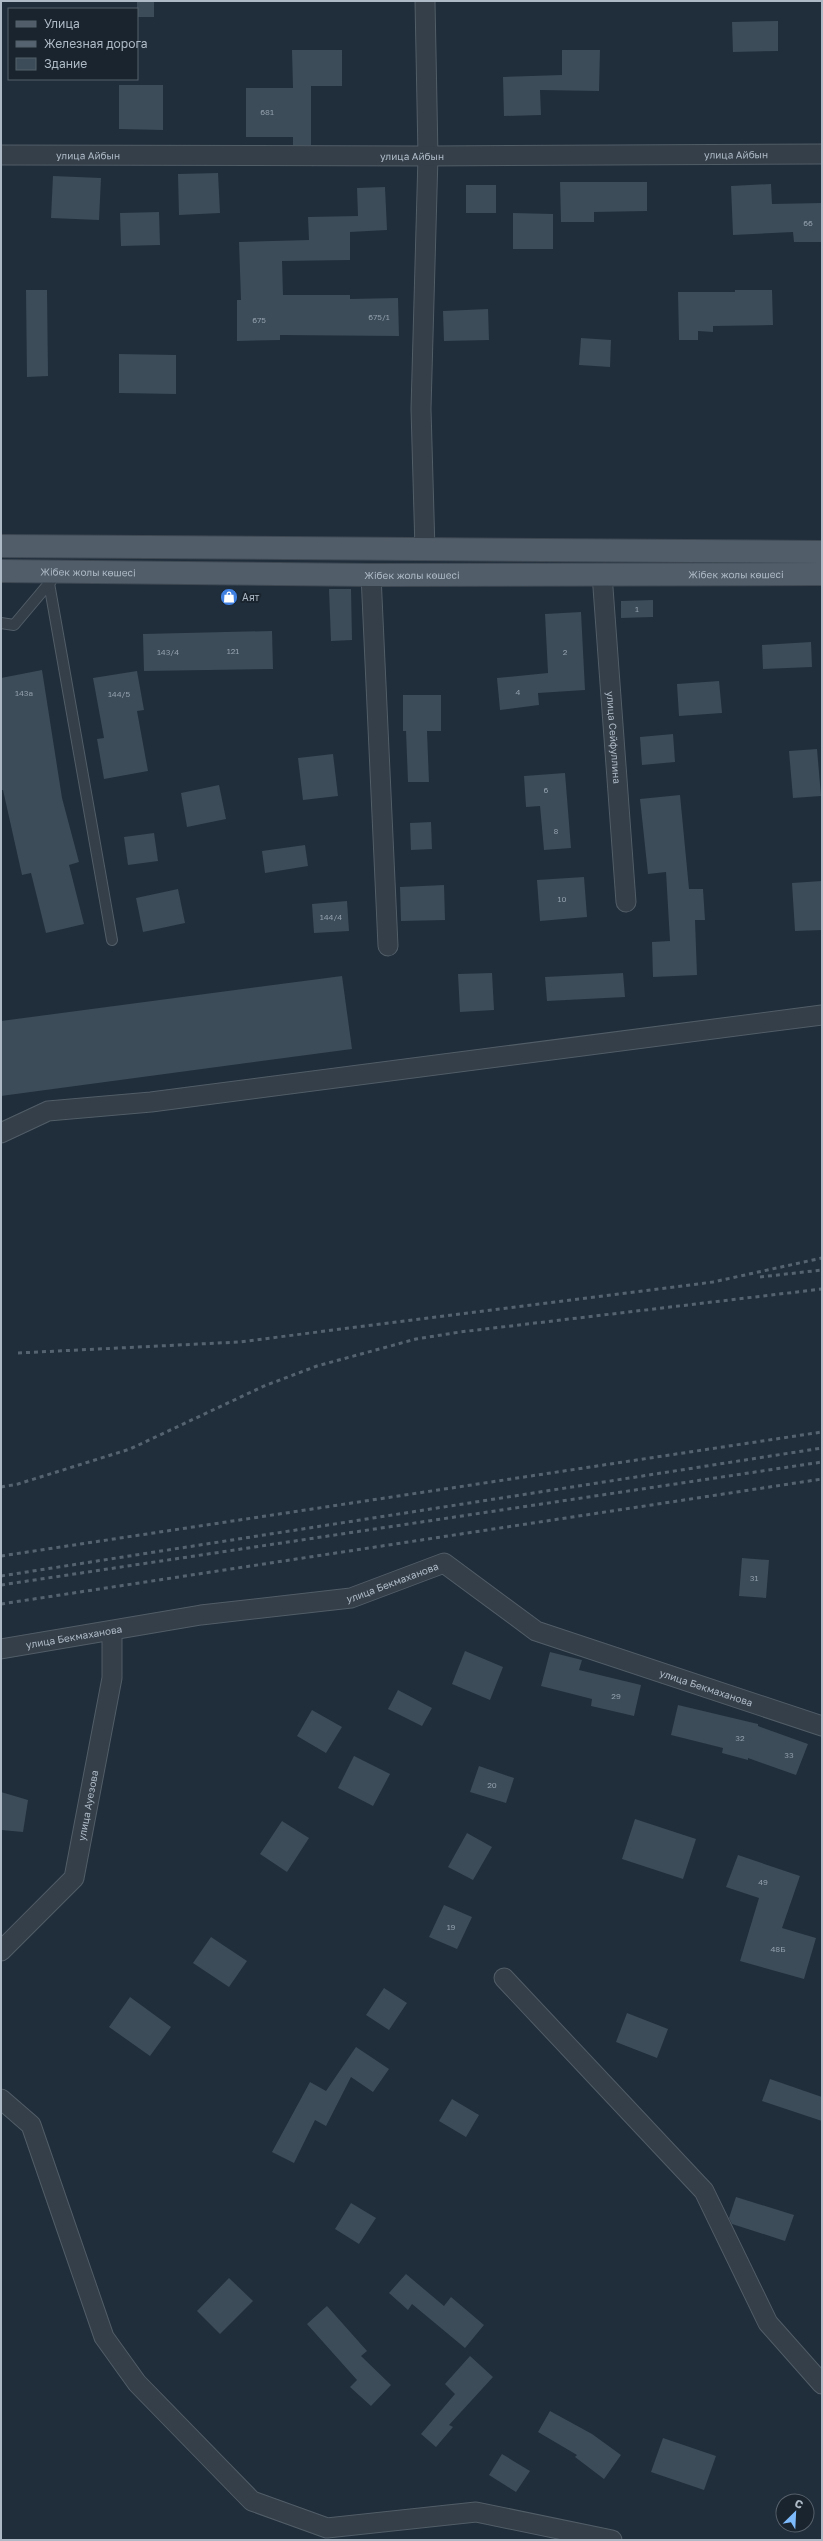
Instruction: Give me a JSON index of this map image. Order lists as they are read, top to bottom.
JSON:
{
  "streets": {
    "main road": ["Жібек жолы көшесі"],
    "street": [
      "улица Айбын",
      "улица Сейфуллина",
      "улица Бекмаханова",
      "улица Ауезова"
    ]
  },
  "crossings": [
    ["Жібек жолы көшесі", "улица Сейфуллина"],
    ["улица Бекмаханова", "улица Ауезова"]
  ],
  "places": {
    "shop": ["Аят"]
  },
  "house_numbers": [
    "681",
    "66",
    "675/1",
    "675",
    "1",
    "121",
    "143/4",
    "2",
    "4",
    "143а",
    "144/5",
    "6",
    "8",
    "10",
    "144/4",
    "31",
    "29",
    "32",
    "33",
    "20",
    "49",
    "19",
    "48Б"
  ],
  "legend": ["Улица", "Железная дорога", "Здание"],
  "north": "top right"
}
